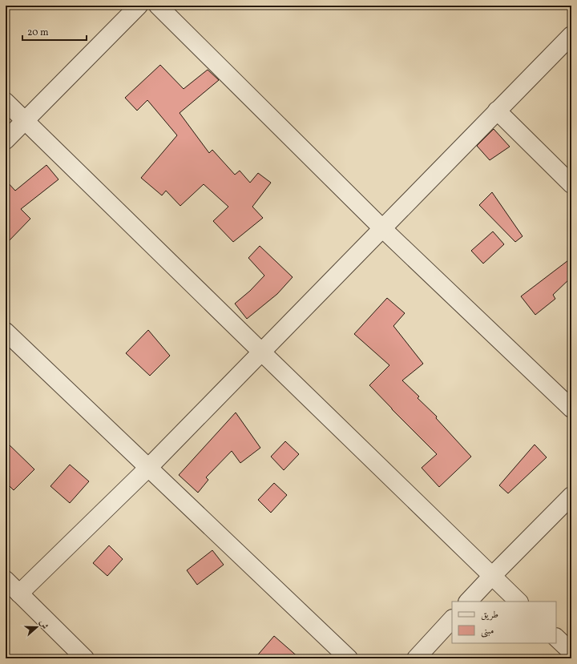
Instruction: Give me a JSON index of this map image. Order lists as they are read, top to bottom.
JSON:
{
  "legend": ["طريق", "مبنى"],
  "scale_bar": "20 m",
  "north": "right"
}
